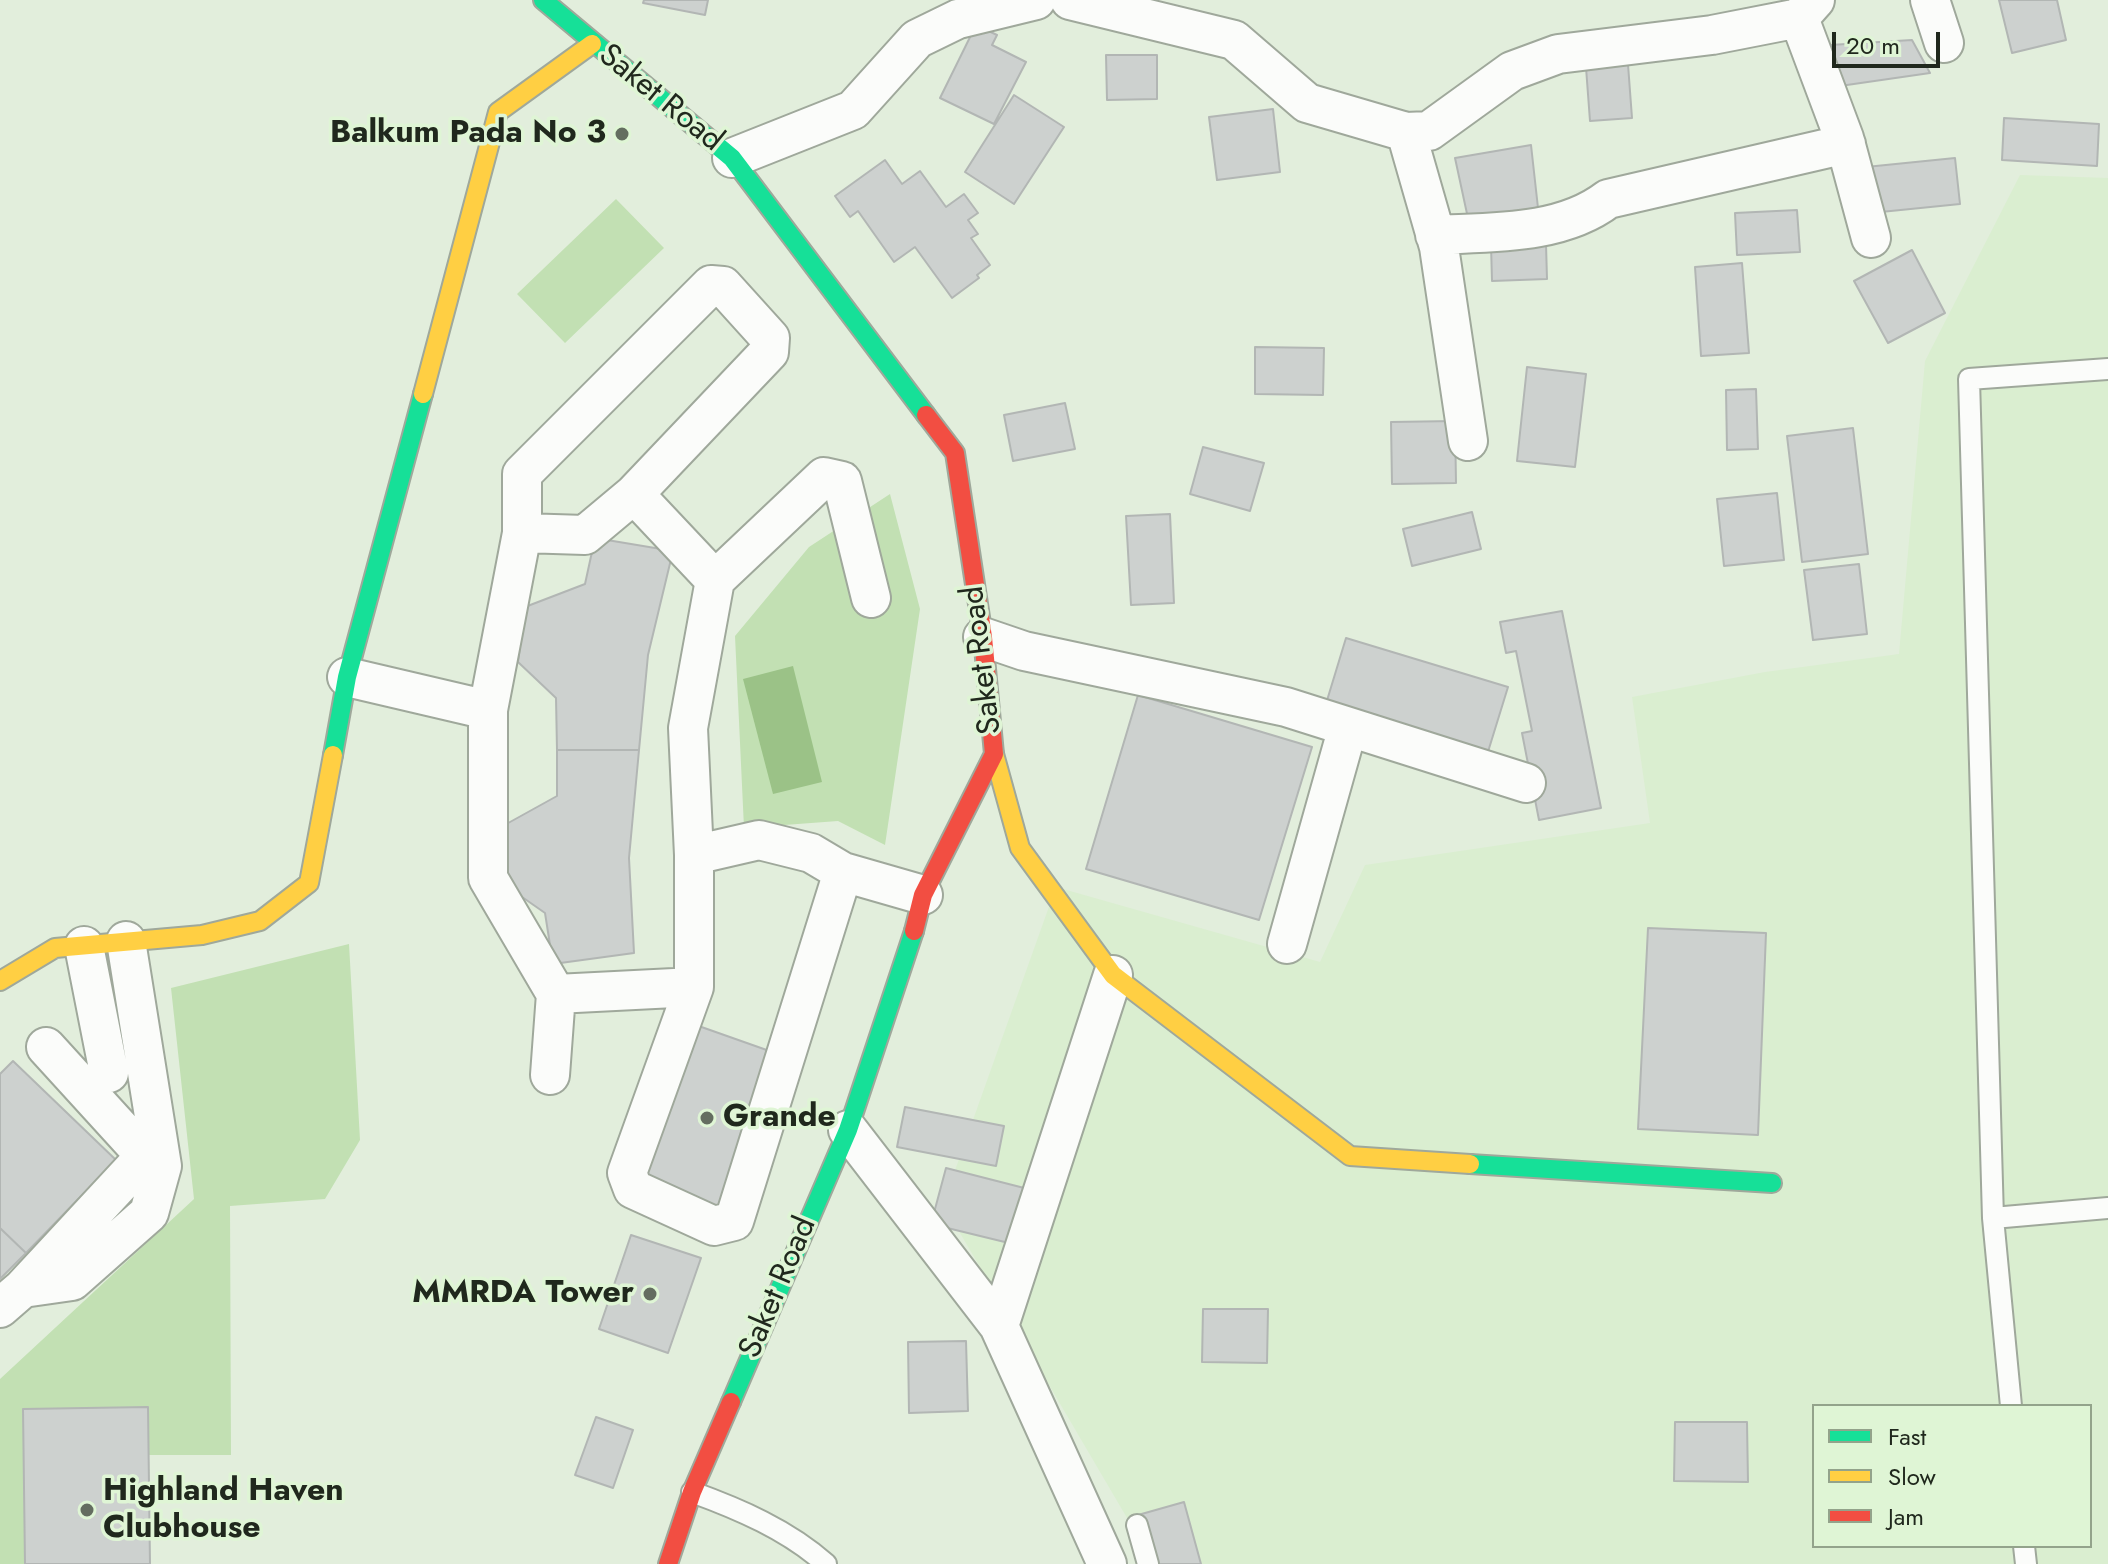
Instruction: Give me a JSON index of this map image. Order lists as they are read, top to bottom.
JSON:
{
  "streets": {
    "street": ["Saket Road"]
  },
  "places": [
    "Balkum Pada No 3",
    "Grande",
    "MMRDA Tower",
    "Highland Haven Clubhouse"
  ],
  "legend": ["Fast", "Slow", "Jam"],
  "scale_bar": "20 m"
}
